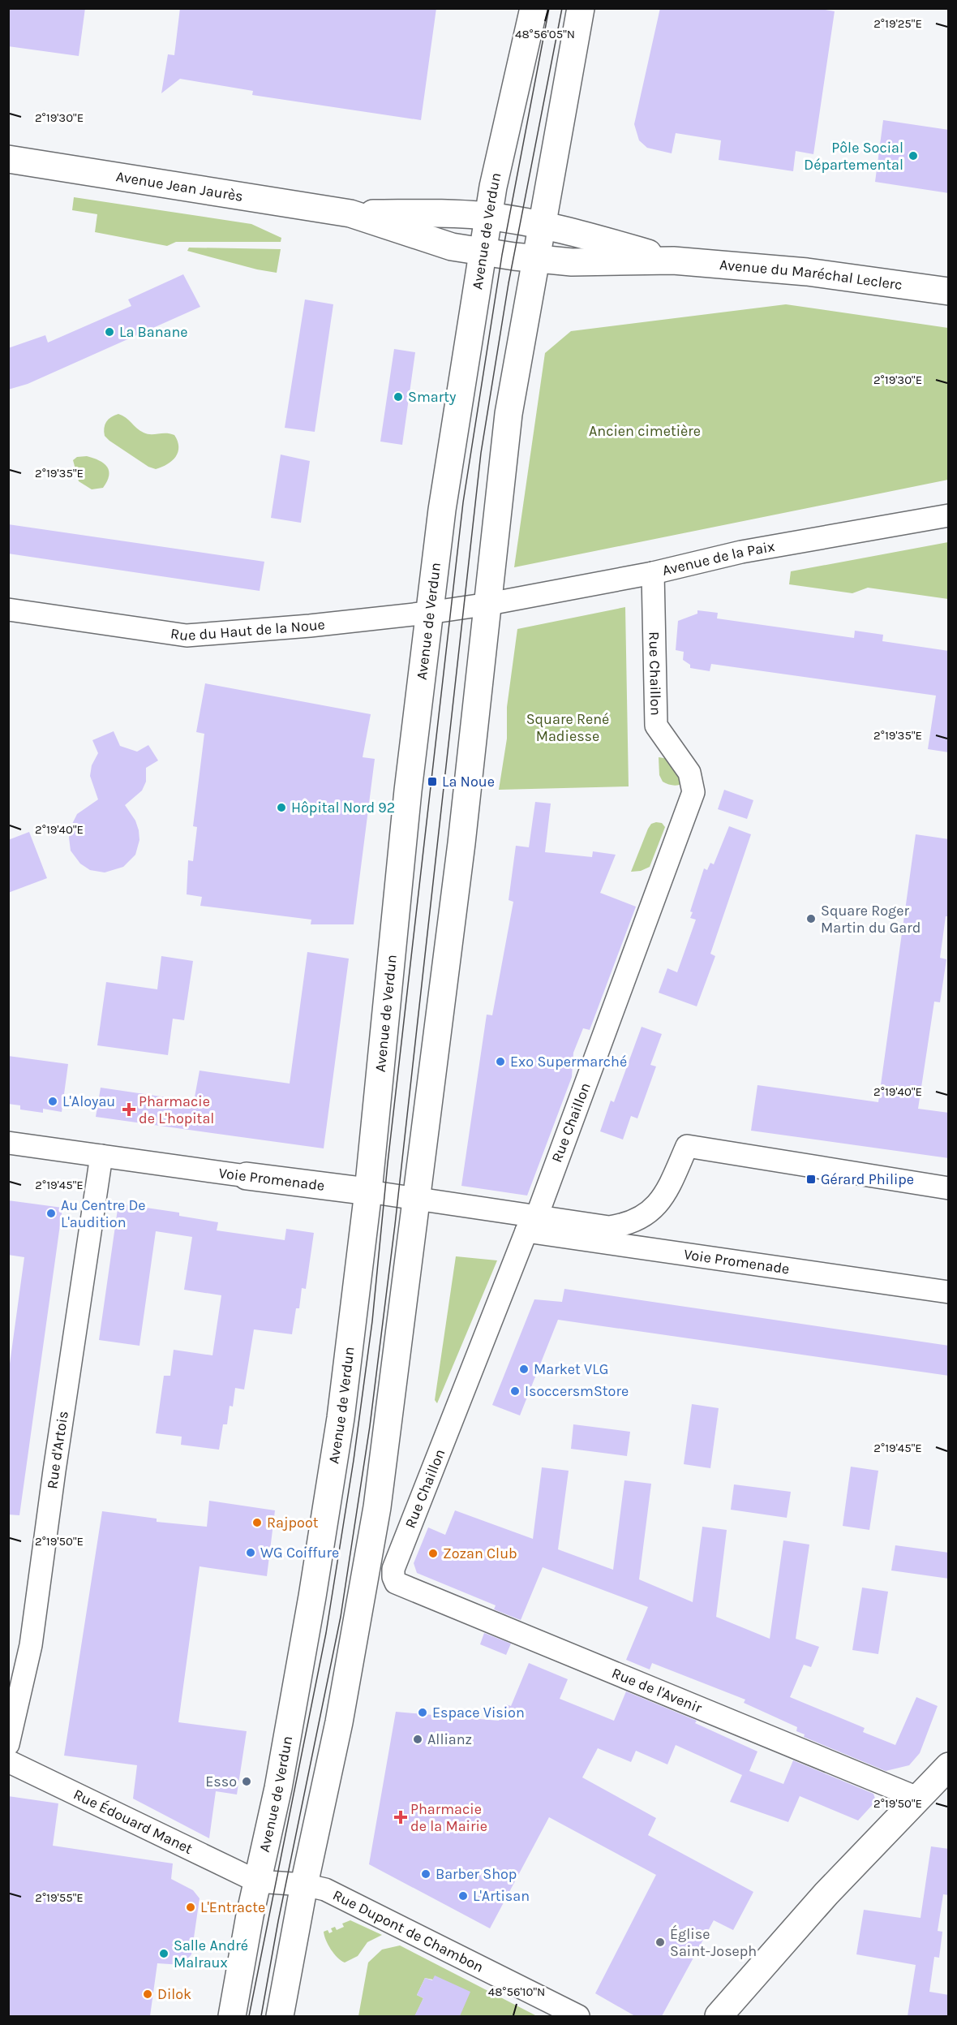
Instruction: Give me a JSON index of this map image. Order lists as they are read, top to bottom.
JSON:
{
  "streets": {
    "main road": [
      "Avenue Jean Jaurès",
      "Avenue de Verdun",
      "Avenue du Maréchal Leclerc",
      "Voie Promenade"
    ],
    "street": [
      "Avenue de la Paix",
      "Rue du Haut de la Noue",
      "Rue Chaillon",
      "Rue d'Artois",
      "Rue de l'Avenir",
      "Rue Édouard Manet",
      "Rue Dupont de Chambon"
    ]
  },
  "crossings": [
    ["Avenue Jean Jaurès", "Avenue de Verdun"],
    ["Avenue Jean Jaurès", "Avenue du Maréchal Leclerc"],
    ["Avenue de Verdun", "Avenue du Maréchal Leclerc"],
    ["Avenue de Verdun", "Rue du Haut de la Noue"],
    ["Avenue de Verdun", "Voie Promenade"],
    ["Avenue de Verdun", "Rue Édouard Manet"],
    ["Avenue de Verdun", "Rue Dupont de Chambon"],
    ["Avenue de la Paix", "Rue du Haut de la Noue"],
    ["Avenue de la Paix", "Rue Chaillon"],
    ["Rue Chaillon", "Voie Promenade"],
    ["Rue Chaillon", "Rue de l'Avenir"],
    ["Voie Promenade", "Rue d'Artois"],
    ["Rue Édouard Manet", "Rue Dupont de Chambon"]
  ],
  "parks": ["Ancien cimetière", "Square René Madiesse"],
  "places": {
    "other": [
      "Pôle Social Départemental",
      "La Banane",
      "Smarty",
      "Hôpital Nord 92",
      "Square Roger Martin du Gard",
      "Exo Supermarché",
      "L'Aloyau",
      "Au Centre De L'audition",
      "Market VLG",
      "IsoccersmStore",
      "Rajpoot",
      "WG Coiffure",
      "Zozan Club",
      "Espace Vision",
      "Allianz",
      "Esso",
      "Barber Shop",
      "L'Artisan",
      "L'Entracte",
      "Église Saint-Joseph",
      "Salle André Malraux",
      "Dilok"
    ],
    "transit": ["La Noue", "Gérard Philipe"],
    "health": ["Pharmacie de L'hopital", "Pharmacie de la Mairie"]
  },
  "coordinates": [
    "2°19'25\"E",
    "48°56'05\"N",
    "2°19'30\"E",
    "2°19'35\"E",
    "2°19'40\"E",
    "2°19'45\"E",
    "2°19'50\"E",
    "2°19'55\"E",
    "48°56'10\"N"
  ]
}
